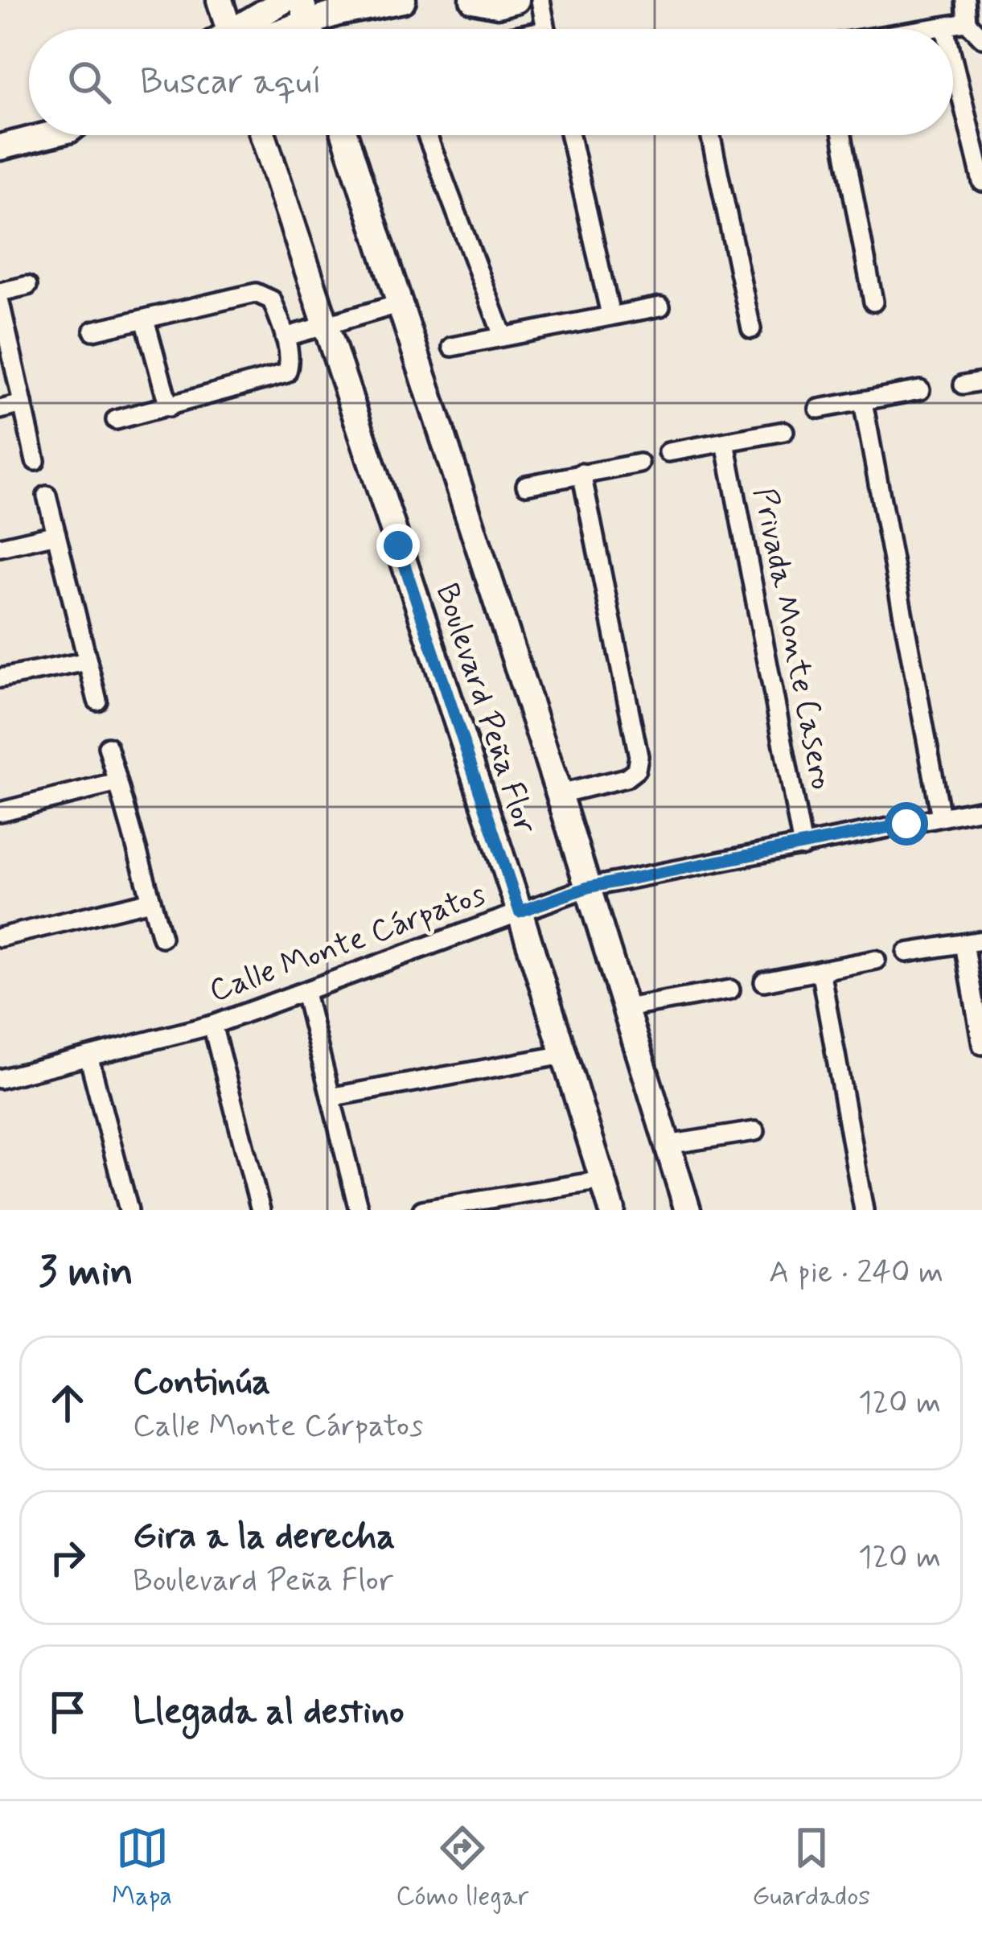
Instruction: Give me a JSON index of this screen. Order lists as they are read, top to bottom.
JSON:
{
  "streets": {
    "main road": ["Boulevard Peña Flor"],
    "street": ["Privada Monte Casero", "Calle Monte Cárpatos"]
  },
  "crossings": [
    ["Privada Monte Casero", "Calle Monte Cárpatos"],
    ["Boulevard Peña Flor", "Calle Monte Cárpatos"]
  ],
  "page": {
    "search": "Buscar aquí",
    "heading": ["3 min", "A pie · 240 m"],
    "list": [
      ["Continúa", "Calle Monte Cárpatos", "120 m"],
      ["Gira a la derecha", "Boulevard Peña Flor", "120 m"],
      "Llegada al destino"
    ],
    "nav": ["Mapa", "Cómo llegar", "Guardados"]
  }
}
